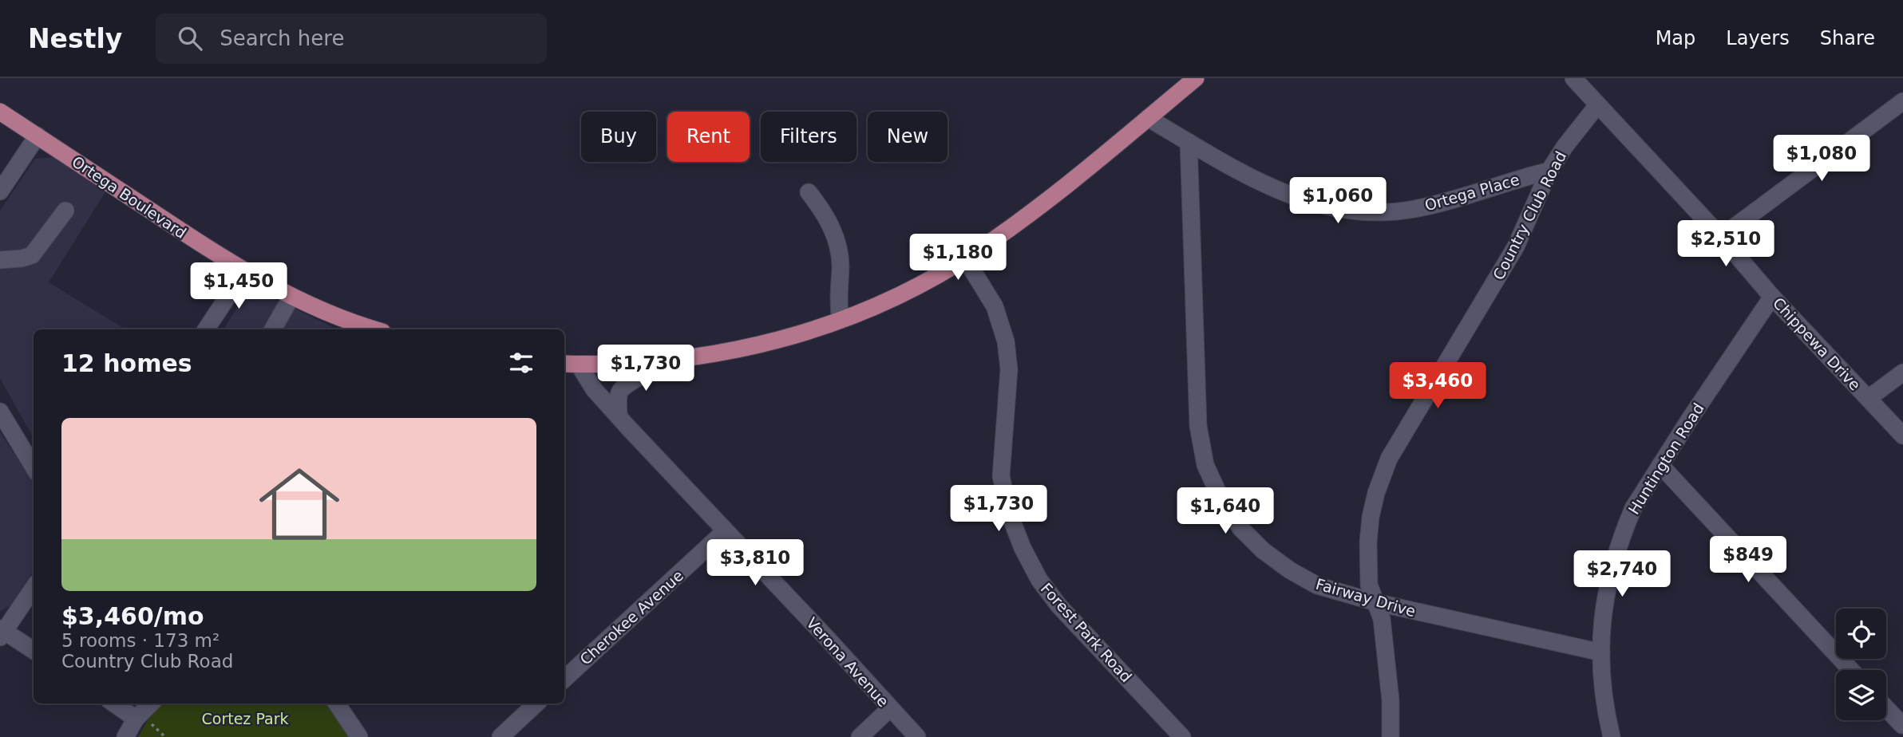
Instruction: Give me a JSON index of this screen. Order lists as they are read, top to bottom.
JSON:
{
  "streets": {
    "main road": ["Ortega Boulevard"],
    "street": [
      "Ortega Place",
      "Country Club Road",
      "Chippewa Drive",
      "Huntington Road",
      "Fairway Drive",
      "Cherokee Avenue",
      "Forest Park Road",
      "Verona Avenue"
    ]
  },
  "crossings": [
    ["Ortega Place", "Country Club Road"],
    ["Ortega Place", "Fairway Drive"],
    ["Country Club Road", "Chippewa Drive"],
    ["Country Club Road", "Fairway Drive"],
    ["Chippewa Drive", "Huntington Road"],
    ["Huntington Road", "Fairway Drive"],
    ["Cherokee Avenue", "Verona Avenue"]
  ],
  "parks": ["Cortez Park"],
  "page": {
    "header": "Nestly",
    "search": "Search here",
    "nav": ["Map", "Layers", "Share"],
    "chip": [
      "Buy",
      "Rent",
      "Filters",
      "New"
    ],
    "price": [
      "$1,080",
      "$1,060",
      "$2,510",
      "$1,180",
      "$1,450",
      "$1,730",
      "$3,460",
      "$1,730",
      "$1,640",
      "$849",
      "$3,810",
      "$2,740"
    ],
    "heading": "12 homes",
    "list": [
      {
        "name": "$3,460/mo",
        "note": "5 rooms · 173 m² · Country Club Road"
      }
    ]
  }
}
